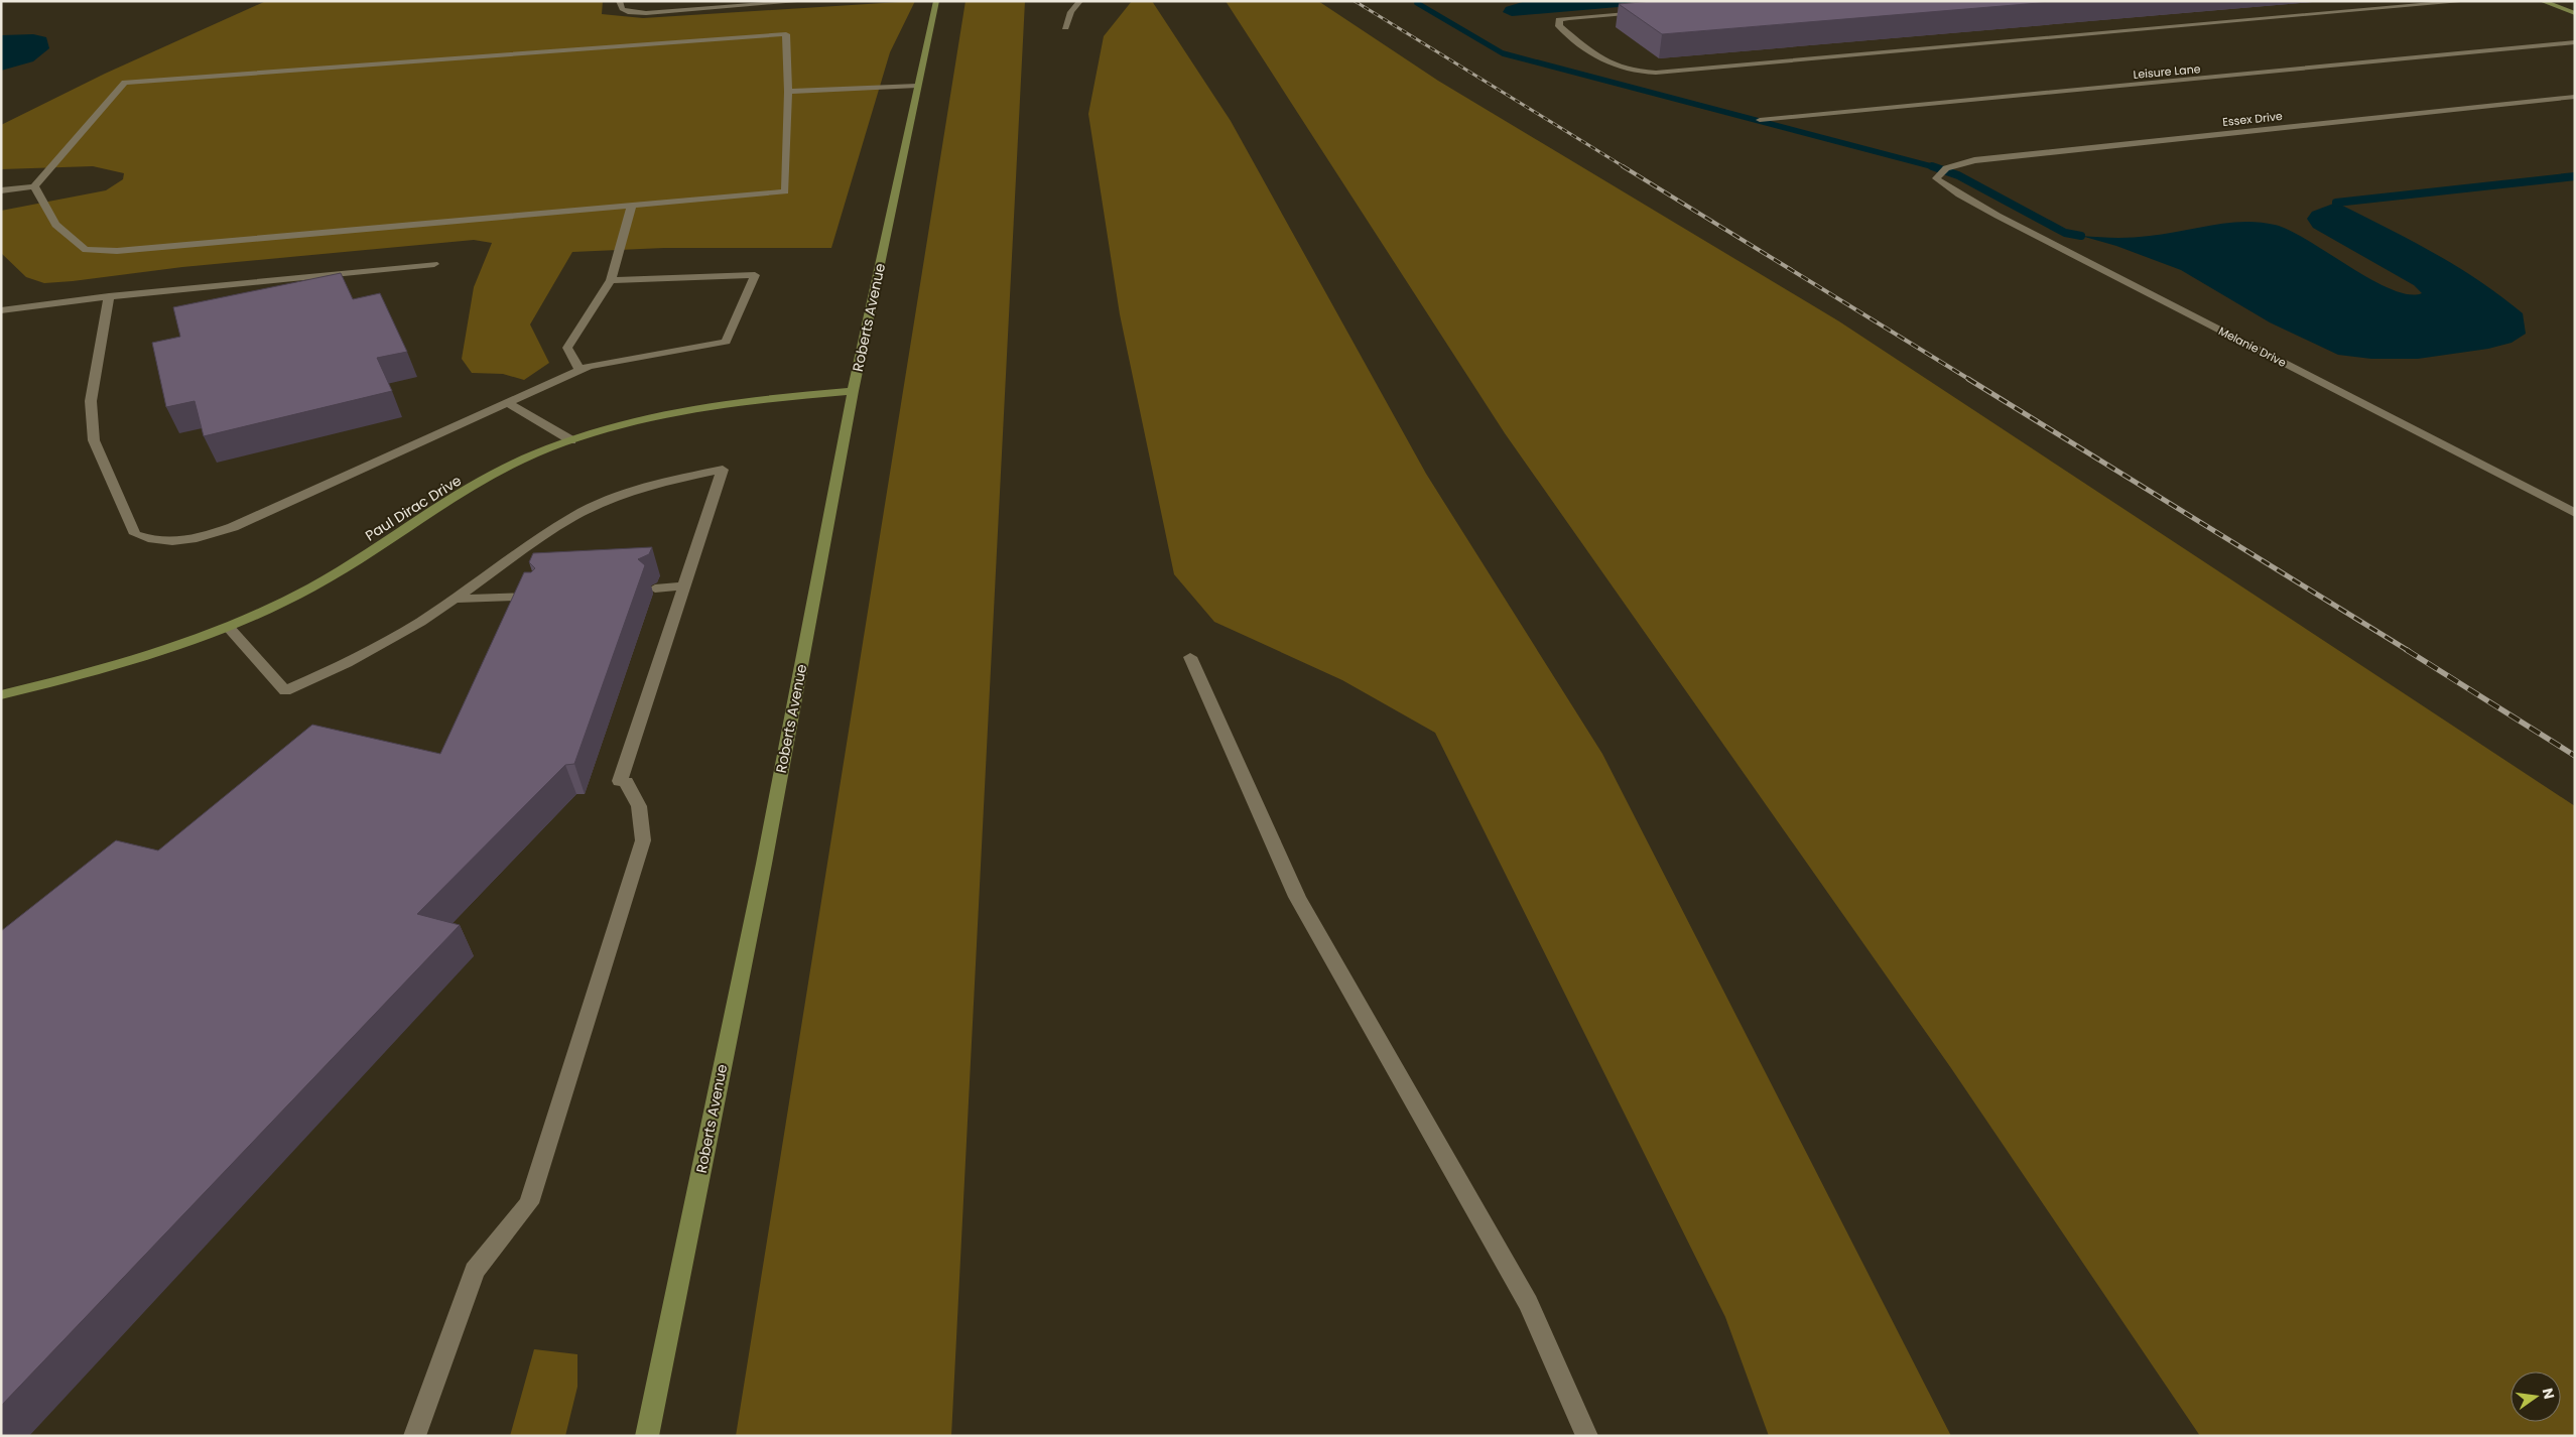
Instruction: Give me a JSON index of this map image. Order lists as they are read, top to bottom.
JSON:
{
  "streets": {
    "street": [
      "Leisure Lane",
      "Essex Drive",
      "Roberts Avenue",
      "Melanie Drive",
      "Paul Dirac Drive"
    ]
  },
  "crossings": [
    ["Essex Drive", "Melanie Drive"],
    ["Roberts Avenue", "Paul Dirac Drive"]
  ],
  "north": "right"
}
